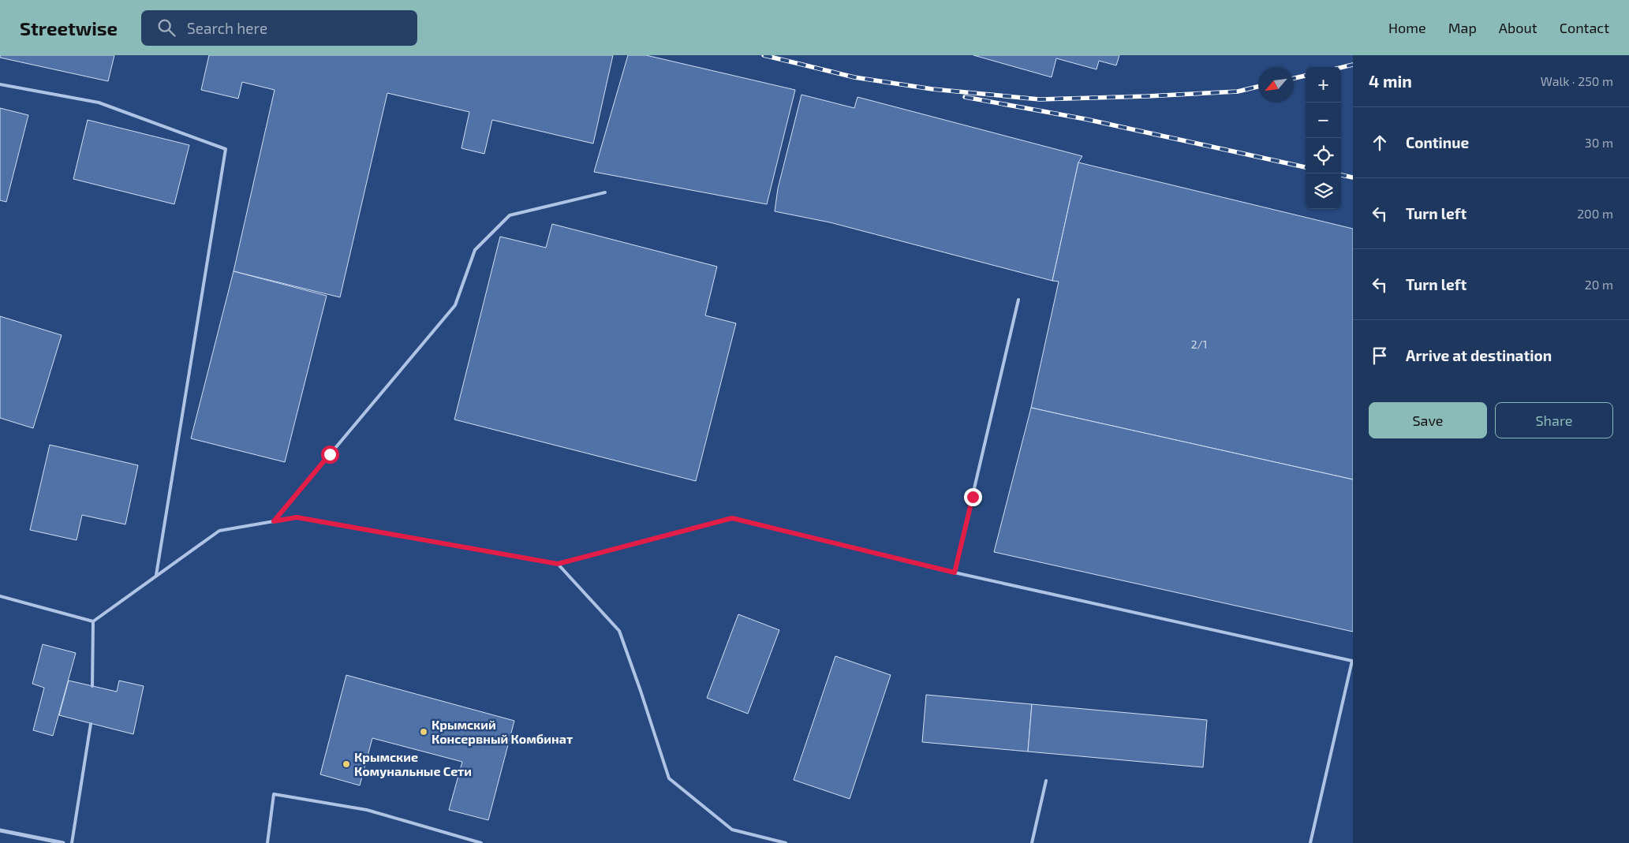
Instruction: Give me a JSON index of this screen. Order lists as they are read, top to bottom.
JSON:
{
  "places": ["Крымский Консервный Комбинат", "Крымские Комунальные Сети"],
  "house_numbers": ["2/1"],
  "north": "bottom left",
  "page": {
    "header": "Streetwise",
    "search": "Search here",
    "nav": [
      "Home",
      "Map",
      "About",
      "Contact"
    ],
    "heading": ["4 min", "Walk · 250 m"],
    "map_buttons": ["+", "−"],
    "list": [
      ["Continue", "30 m"],
      ["Turn left", "200 m"],
      ["Turn left", "20 m"],
      "Arrive at destination"
    ],
    "buttons": ["Save", "Share"]
  }
}
